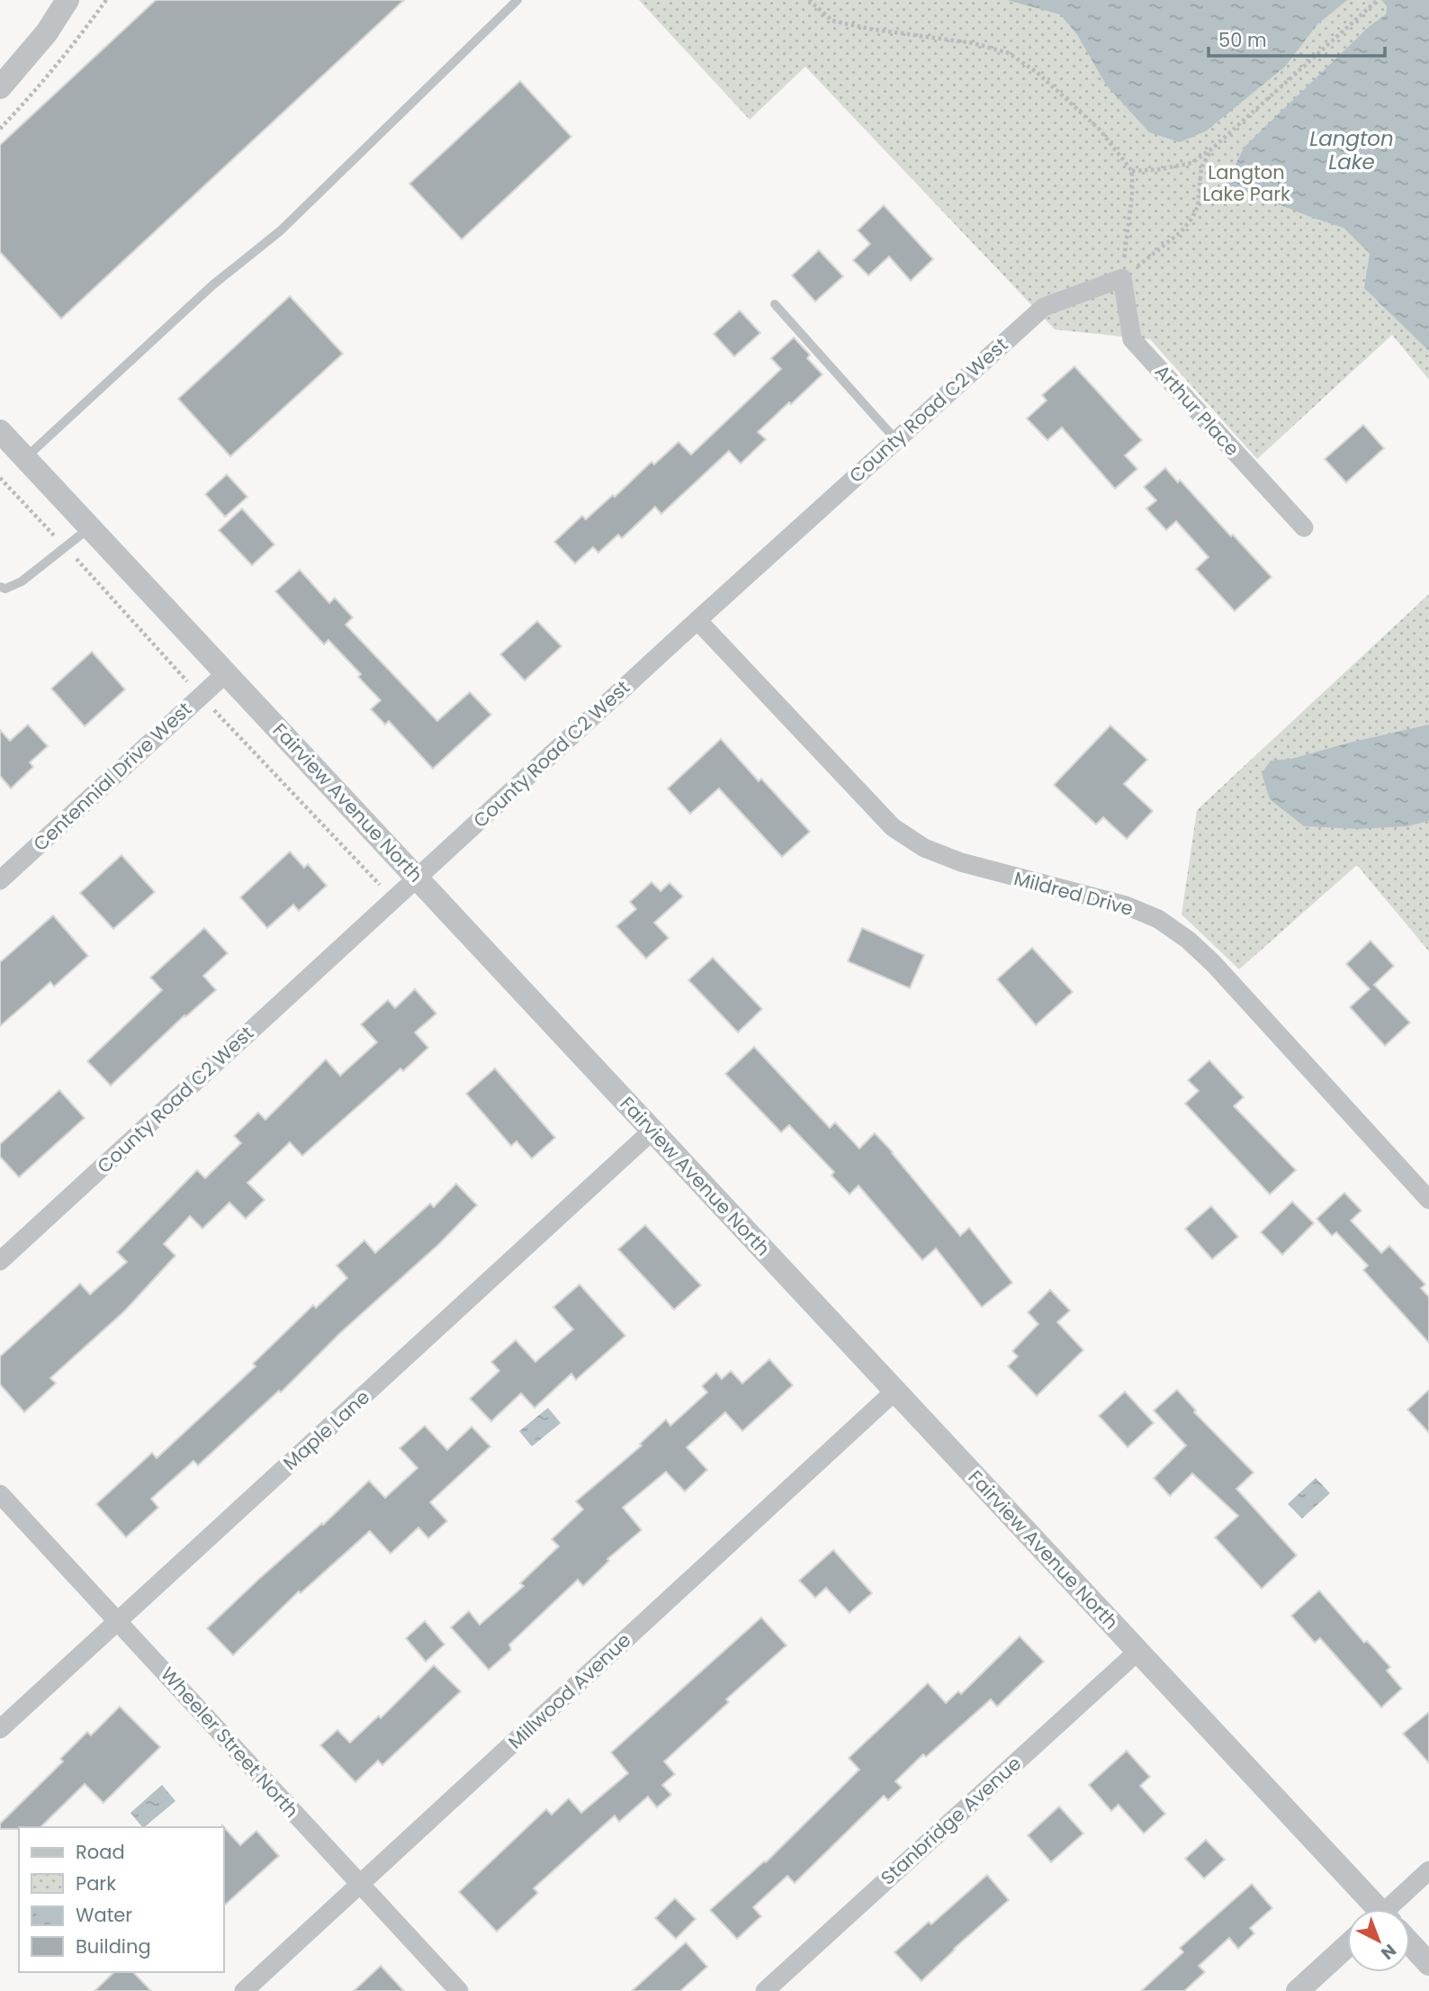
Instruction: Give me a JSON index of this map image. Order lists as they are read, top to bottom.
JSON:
{
  "streets": {
    "street": [
      "County Road C2 West",
      "Arthur Place",
      "Centennial Drive West",
      "Fairview Avenue North",
      "Mildred Drive",
      "Maple Lane",
      "Millwood Avenue",
      "Wheeler Street North",
      "Stanbridge Avenue"
    ]
  },
  "crossings": [
    ["County Road C2 West", "Arthur Place"],
    ["County Road C2 West", "Fairview Avenue North"],
    ["County Road C2 West", "Mildred Drive"],
    ["Centennial Drive West", "Fairview Avenue North"],
    ["Fairview Avenue North", "Maple Lane"],
    ["Fairview Avenue North", "Millwood Avenue"],
    ["Fairview Avenue North", "Stanbridge Avenue"],
    ["Maple Lane", "Wheeler Street North"],
    ["Millwood Avenue", "Wheeler Street North"]
  ],
  "water": ["Langton Lake"],
  "parks": ["Langton Lake Park"],
  "legend": [
    "Road",
    "Park",
    "Water",
    "Building"
  ],
  "scale_bar": "50 m",
  "north": "bottom right"
}
